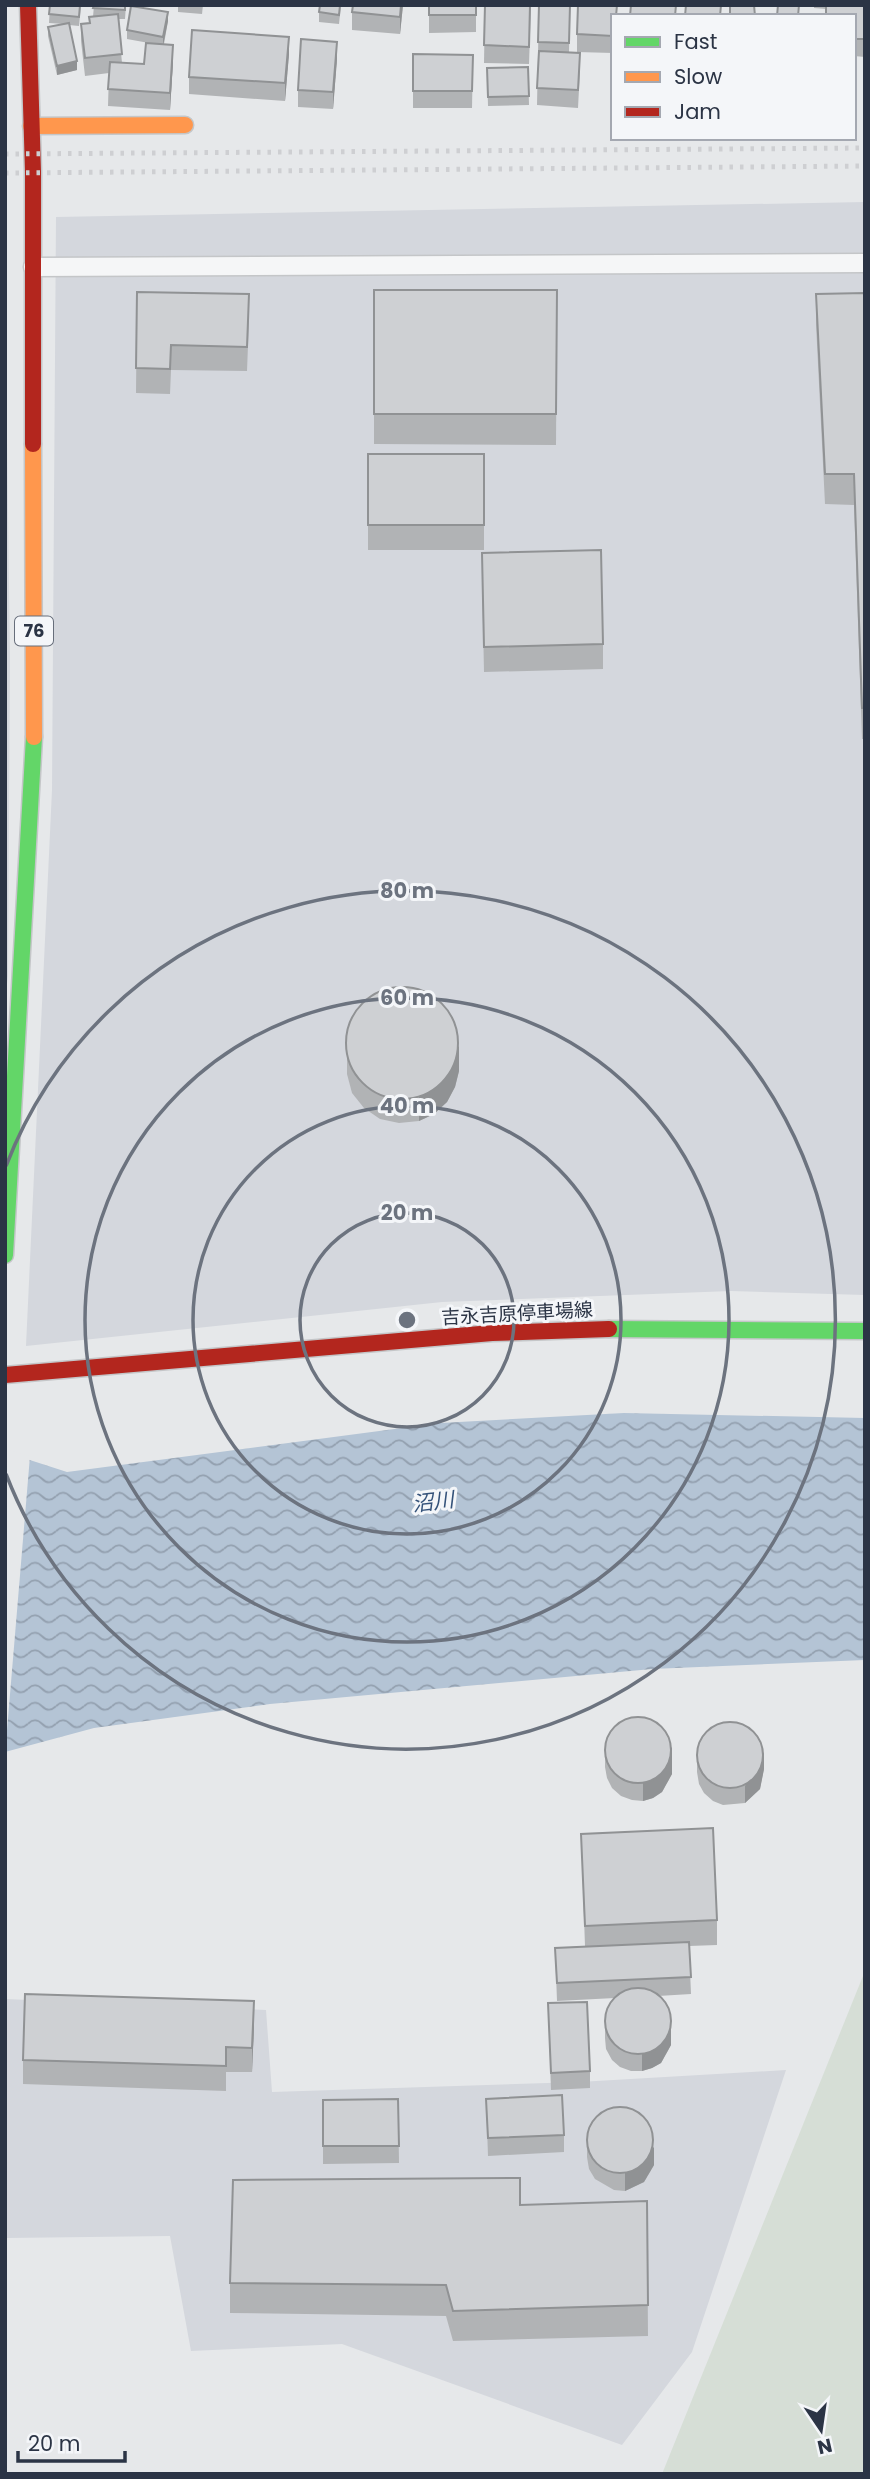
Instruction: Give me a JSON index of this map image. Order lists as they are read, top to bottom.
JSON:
{
  "streets": {
    "main road": ["76", "吉永吉原停車場線"]
  },
  "water": ["沼川"],
  "legend": ["Fast", "Slow", "Jam"],
  "scale_bar": "20 m",
  "north": "bottom",
  "rings": [
    "80 m",
    "60 m",
    "40 m",
    "20 m"
  ]
}
